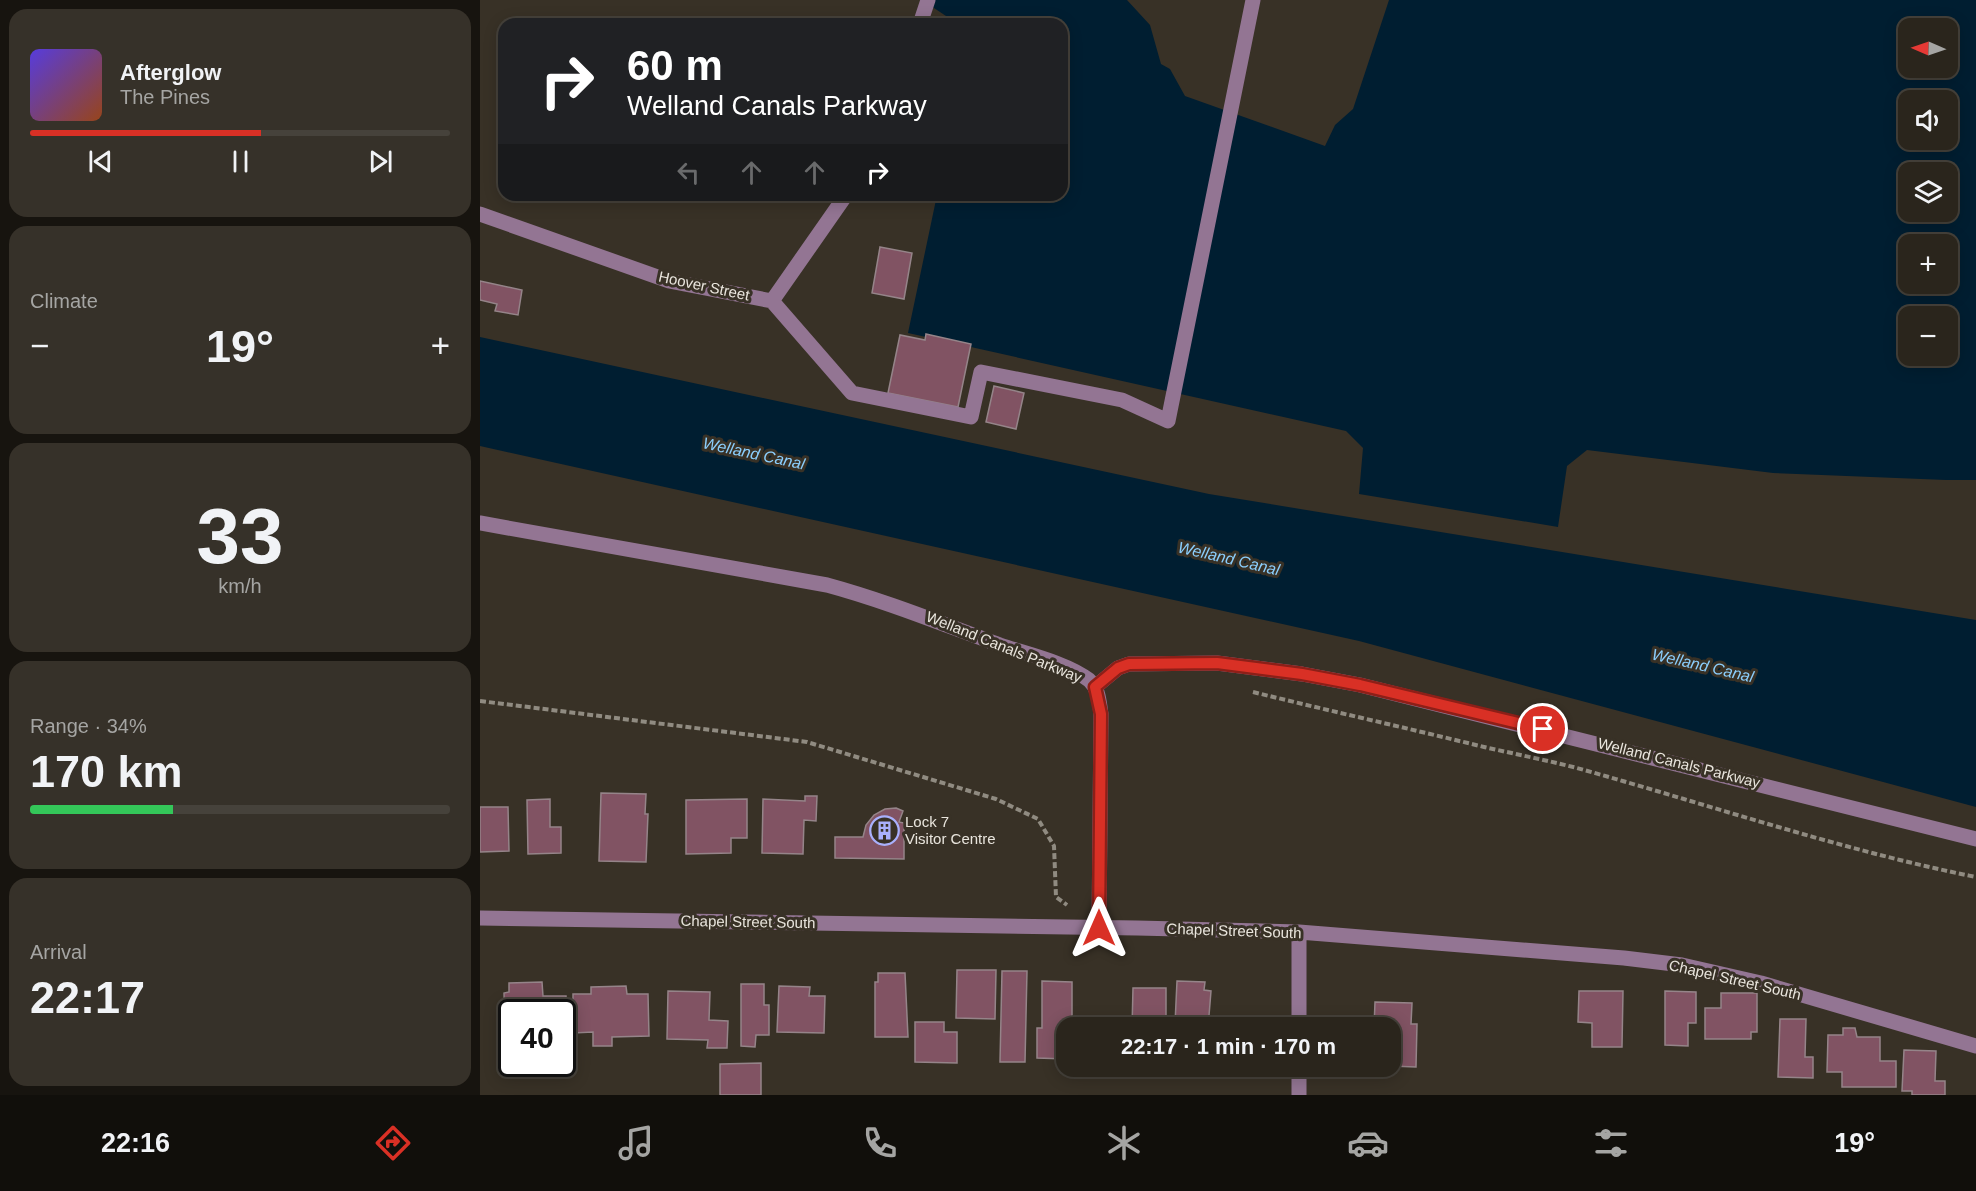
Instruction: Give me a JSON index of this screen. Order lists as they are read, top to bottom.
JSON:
{
  "streets": {
    "street": ["Hoover Street", "Welland Canals Parkway", "Chapel Street South"]
  },
  "water": ["Welland Canal"],
  "places": {
    "building": ["Lock 7 Visitor Centre"]
  },
  "north": "left",
  "page": {
    "map_buttons": ["+", "−"],
    "turn": ["60 m", "Welland Canals Parkway"],
    "song": ["Afterglow", "The Pines"],
    "tile": [
      "Climate",
      ["33", "km/h"],
      ["Range · 34%", "170 km"],
      ["Arrival", "22:17"]
    ],
    "heat": ["−", "19°", "+"],
    "limit": "40",
    "trip": "22:17 · 1 min · 170 m",
    "tabs": ["22:16", "19°"]
  }
}
